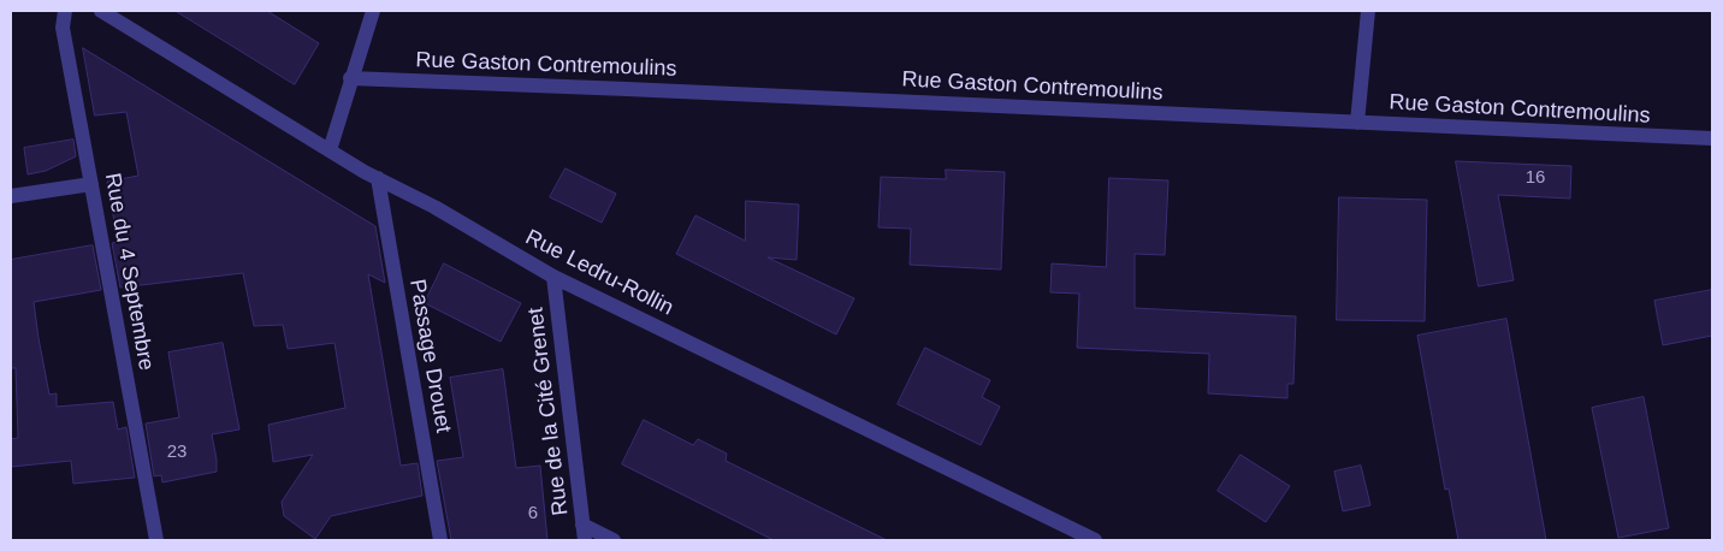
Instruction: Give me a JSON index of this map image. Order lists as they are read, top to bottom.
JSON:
{
  "streets": {
    "street": [
      "Rue Gaston Contremoulins",
      "Rue du 4 Septembre",
      "Rue Ledru-Rollin",
      "Passage Drouet",
      "Rue de la Cité Grenet"
    ]
  },
  "crossings": [
    ["Rue Ledru-Rollin", "Passage Drouet"],
    ["Rue Ledru-Rollin", "Rue de la Cité Grenet"]
  ],
  "house_numbers": ["16", "23", "6"]
}
